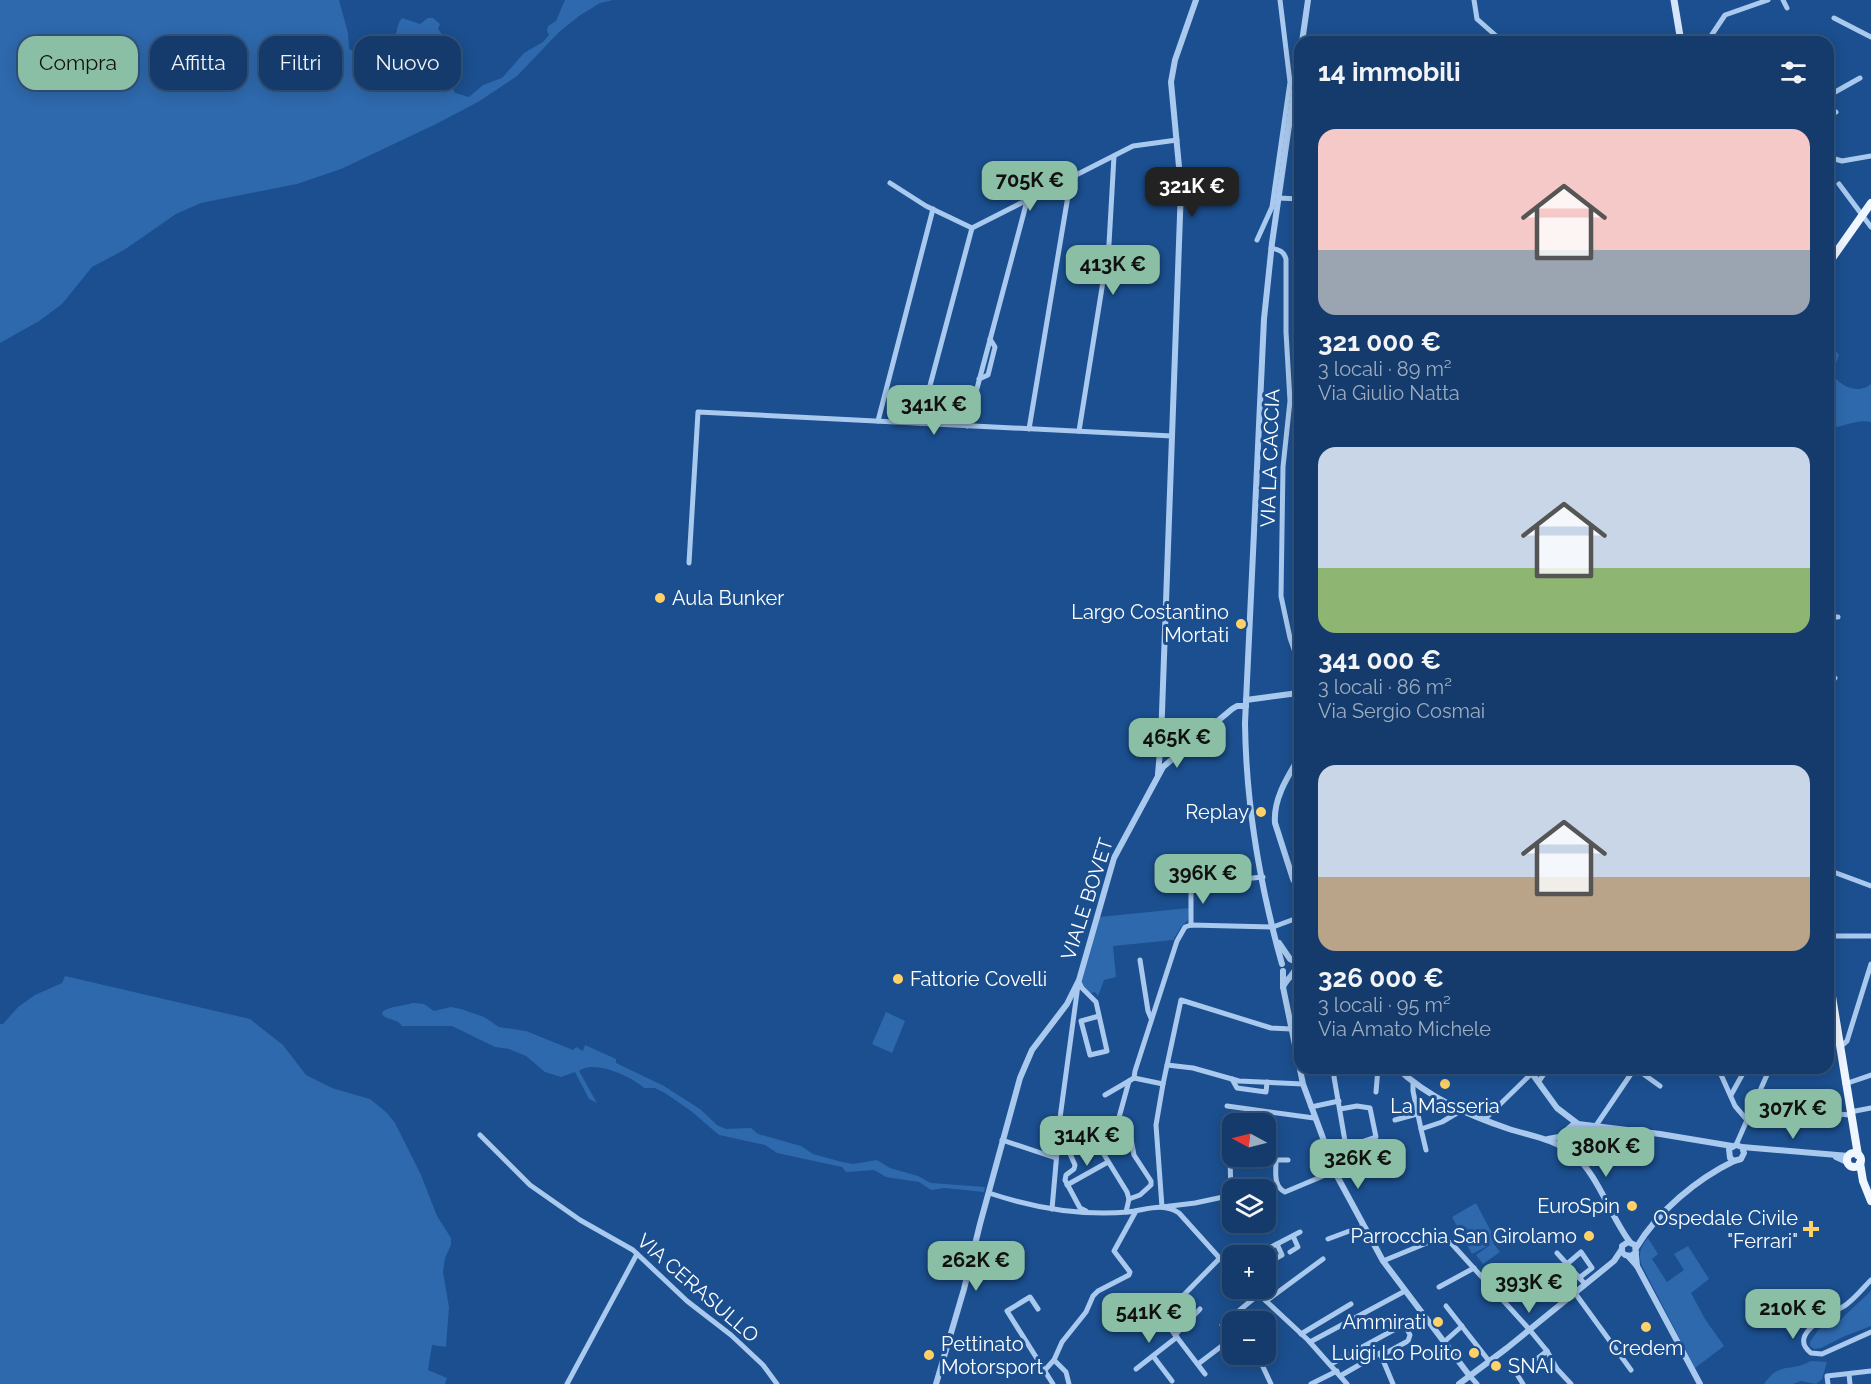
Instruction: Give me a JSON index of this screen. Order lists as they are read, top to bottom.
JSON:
{
  "streets": {
    "street": ["VIA LA CACCIA", "VIALE BOVET", "VIA CERASULLO"]
  },
  "places": {
    "other": [
      "Aula Bunker",
      "Largo Costantino Mortati",
      "Replay",
      "Fattorie Covelli",
      "La Masseria",
      "EuroSpin",
      "Parrocchia San Girolamo",
      "Ammirati",
      "Credem",
      "Luigi Lo Polito",
      "Pettinato Motorsport",
      "SNAI"
    ],
    "health": ["Ospedale Civile \"Ferrari\""]
  },
  "north": "left",
  "page": {
    "chip": [
      "Compra",
      "Affitta",
      "Filtri",
      "Nuovo"
    ],
    "heading": "14 immobili",
    "list": [
      {
        "name": "321 000 €",
        "note": "3 locali · 89 m² · Via Giulio Natta"
      },
      {
        "name": "341 000 €",
        "note": "3 locali · 86 m² · Via Sergio Cosmai"
      },
      {
        "name": "326 000 €",
        "note": "3 locali · 95 m² · Via Amato Michele"
      }
    ],
    "price": [
      "705K €",
      "321K €",
      "413K €",
      "341K €",
      "465K €",
      "396K €",
      "307K €",
      "314K €",
      "380K €",
      "326K €",
      "262K €",
      "393K €",
      "210K €",
      "541K €"
    ],
    "map_buttons": ["+", "−"]
  }
}
